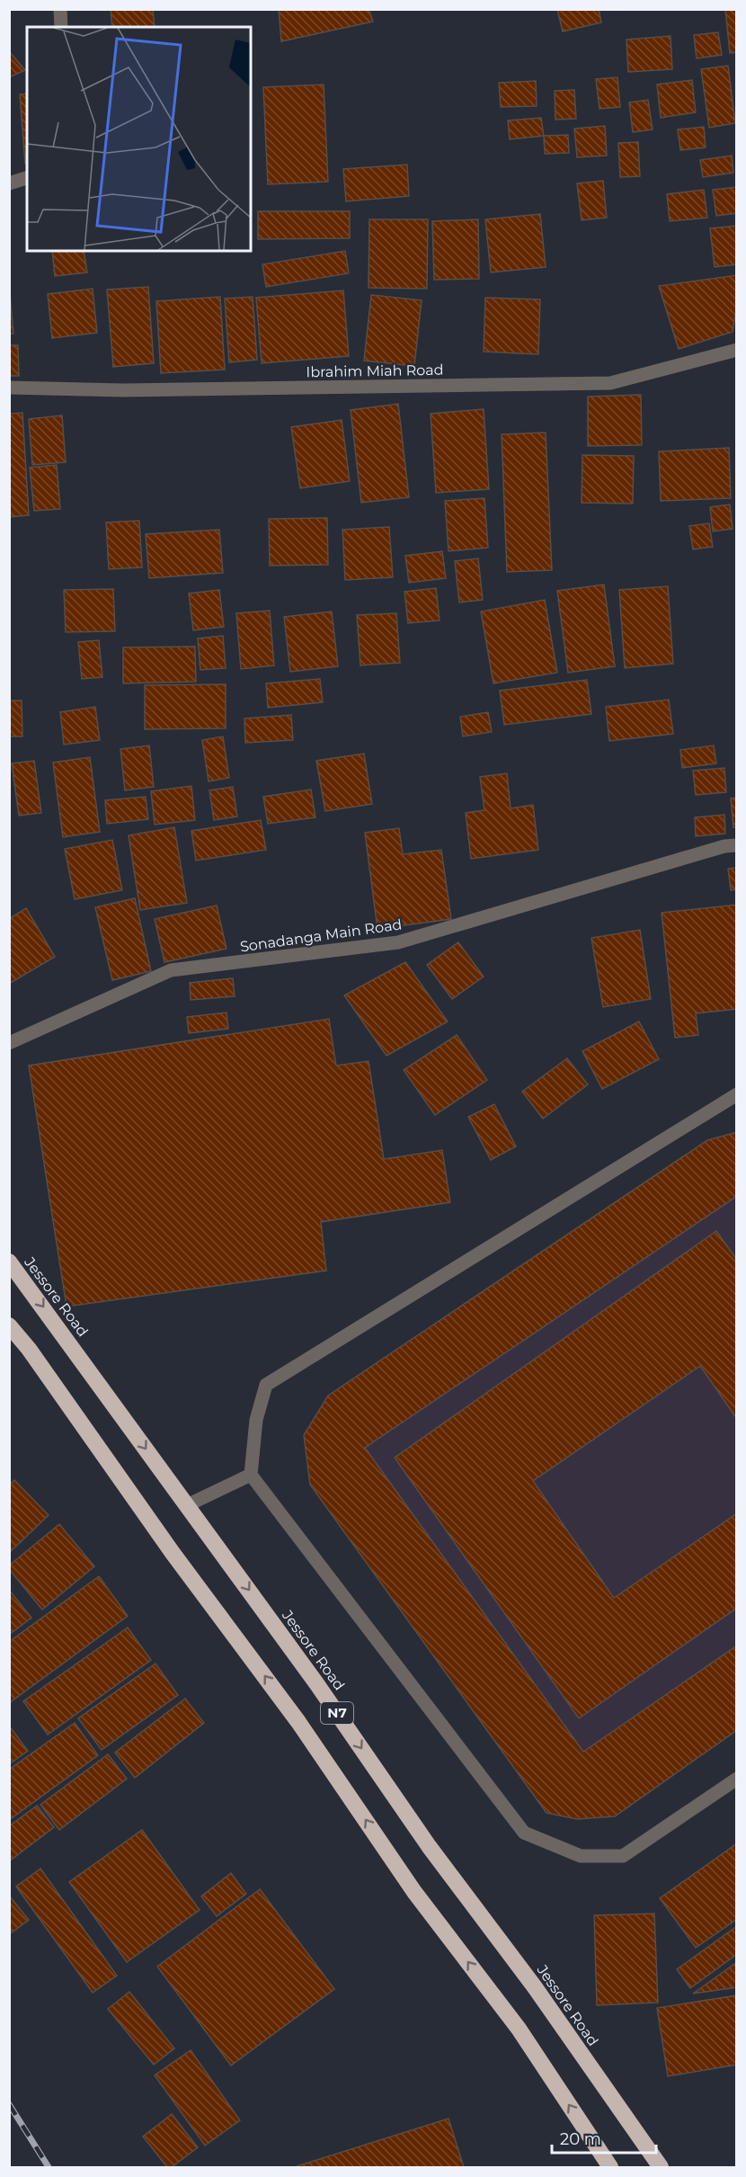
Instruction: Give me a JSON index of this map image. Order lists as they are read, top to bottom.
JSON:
{
  "streets": {
    "highway": ["Jessore Road", "N7"],
    "street": ["Ibrahim Miah Road", "Sonadanga Main Road"]
  },
  "scale_bar": "20 m"
}
